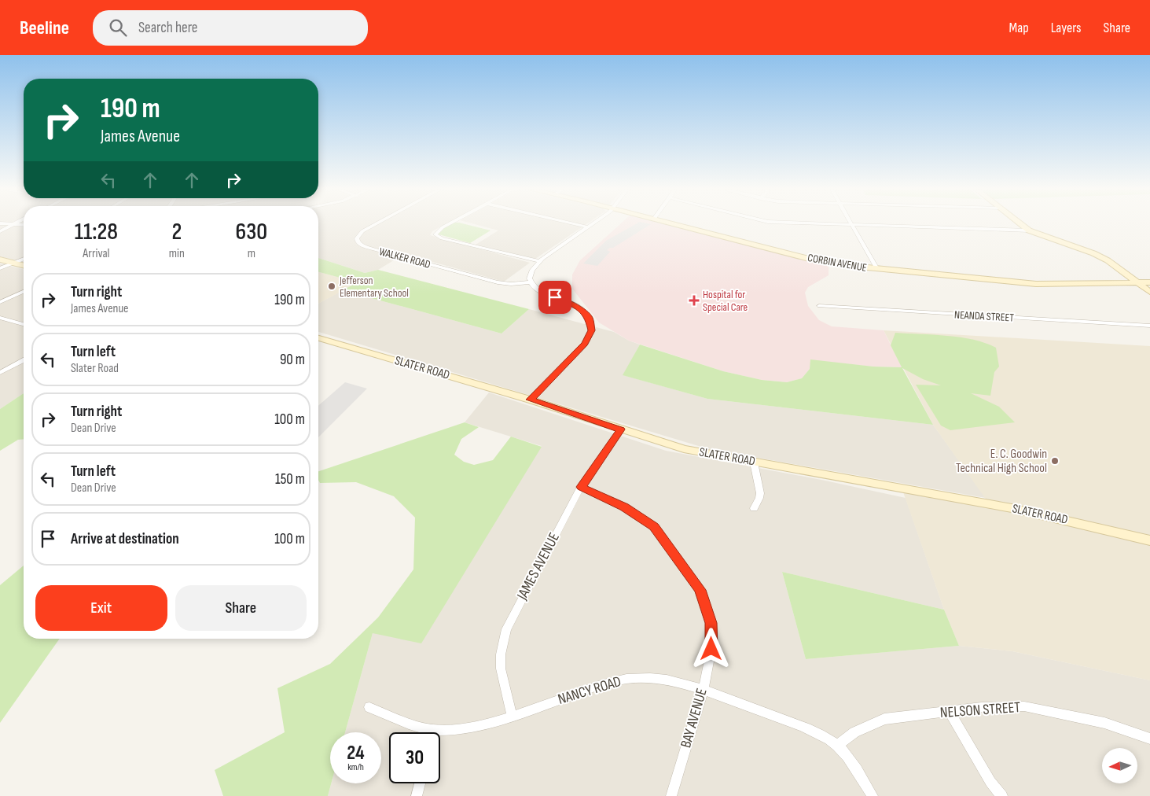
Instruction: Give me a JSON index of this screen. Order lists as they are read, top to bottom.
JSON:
{
  "streets": {
    "main road": ["CORBIN AVENUE", "SLATER ROAD"],
    "street": [
      "WALKER ROAD",
      "NEANDA STREET",
      "JAMES AVENUE",
      "NANCY ROAD",
      "NELSON STREET",
      "BAY AVENUE"
    ]
  },
  "crossings": [
    ["SLATER ROAD", "JAMES AVENUE"],
    ["JAMES AVENUE", "NANCY ROAD"],
    ["JAMES AVENUE", "BAY AVENUE"],
    ["NANCY ROAD", "NELSON STREET"],
    ["NANCY ROAD", "BAY AVENUE"]
  ],
  "places": {
    "other": ["Jefferson Elementary School", "E. C. Goodwin Technical High School"],
    "health": ["Hospital for Special Care"]
  },
  "north": "left",
  "page": {
    "header": "Beeline",
    "search": "Search here",
    "nav": ["Map", "Layers", "Share"],
    "turn": ["190 m", "James Avenue"],
    "eta": [
      "11:28",
      "Arrival",
      "2",
      "min",
      "630",
      "m"
    ],
    "list": [
      {
        "name": "Turn right",
        "note": "James Avenue",
        "value": "190 m"
      },
      {
        "name": "Turn left",
        "note": "Slater Road",
        "value": "90 m"
      },
      {
        "name": "Turn right",
        "note": "Dean Drive",
        "value": "100 m"
      },
      {
        "name": "Turn left",
        "note": "Dean Drive",
        "value": "150 m"
      },
      {
        "name": "Arrive at destination",
        "value": "100 m"
      }
    ],
    "buttons": ["Exit", "Share"],
    "speed": "24 km/h",
    "limit": "30"
  }
}
